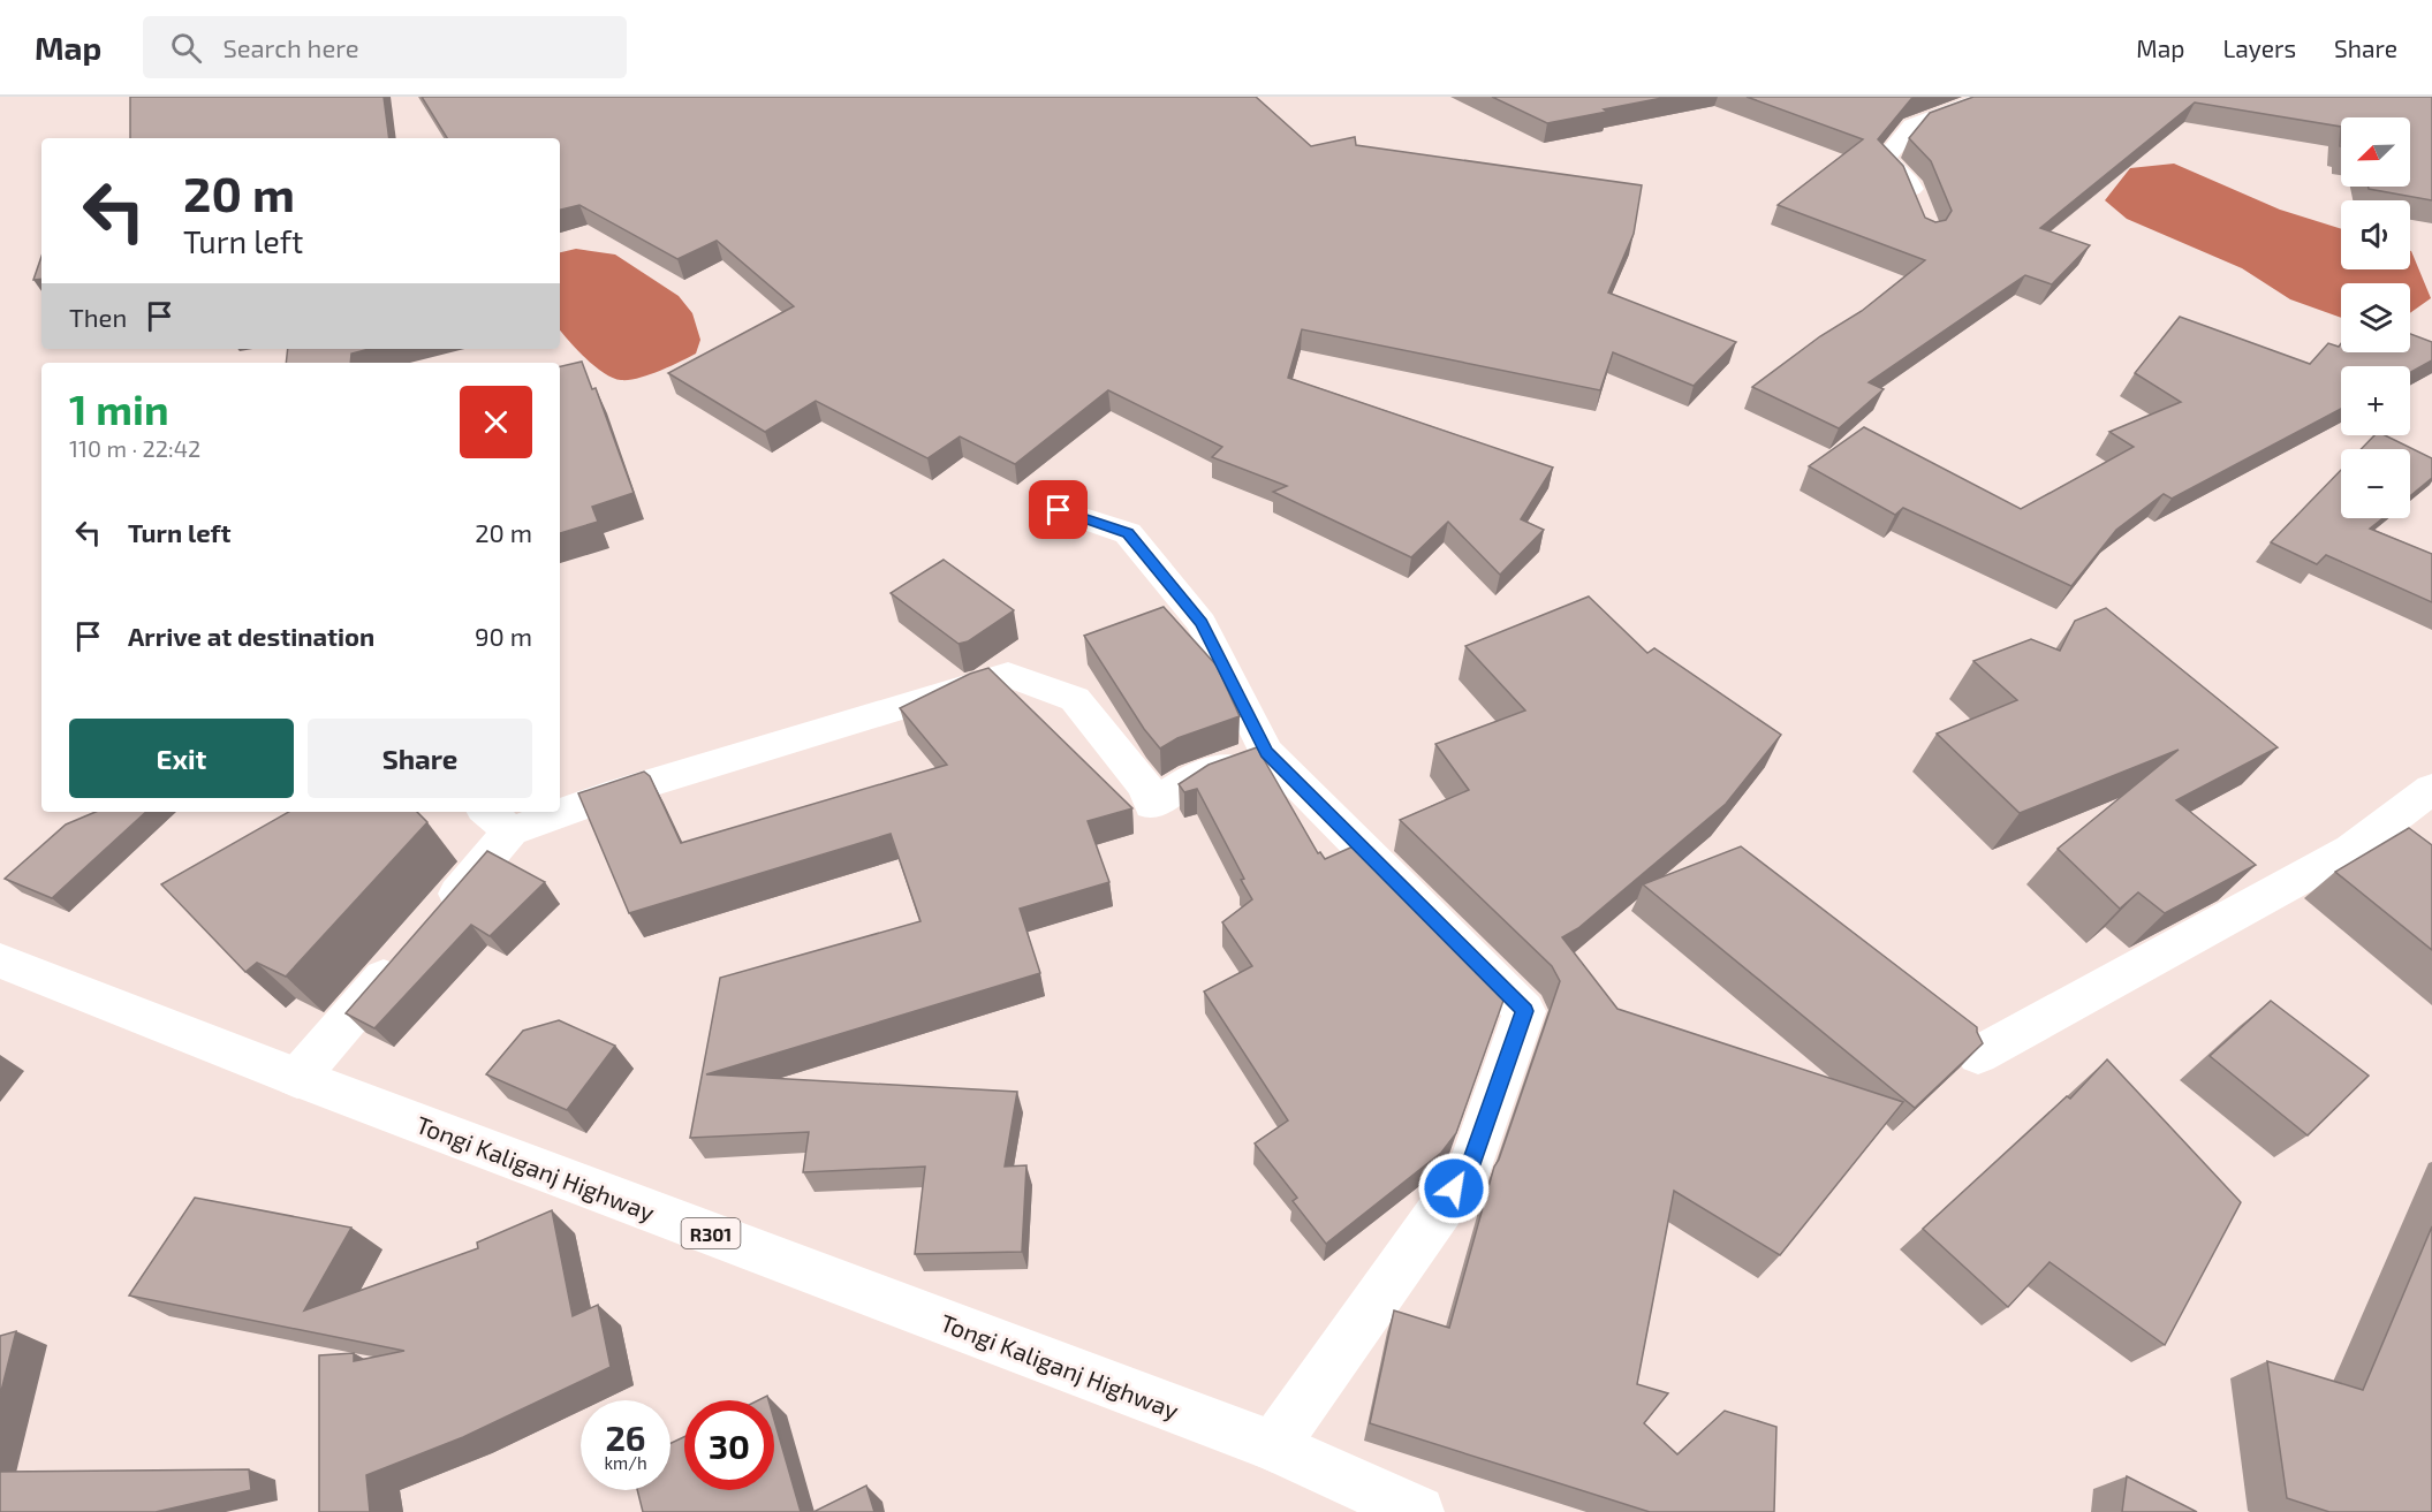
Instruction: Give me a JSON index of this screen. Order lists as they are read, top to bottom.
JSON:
{
  "streets": {
    "street": ["Tongi Kaliganj Highway", "R301"]
  },
  "north": "bottom left",
  "page": {
    "header": "Map",
    "search": "Search here",
    "nav": ["Map", "Layers", "Share"],
    "map_buttons": ["+", "−"],
    "turn": ["20 m", "Turn left"],
    "then": "Then",
    "heading": ["1 min", "110 m · 22:42"],
    "list": [
      {
        "name": "Turn left",
        "value": "20 m"
      },
      {
        "name": "Arrive at destination",
        "value": "90 m"
      }
    ],
    "buttons": ["Exit", "Share"],
    "speed": "26 km/h",
    "limit": "30"
  }
}
